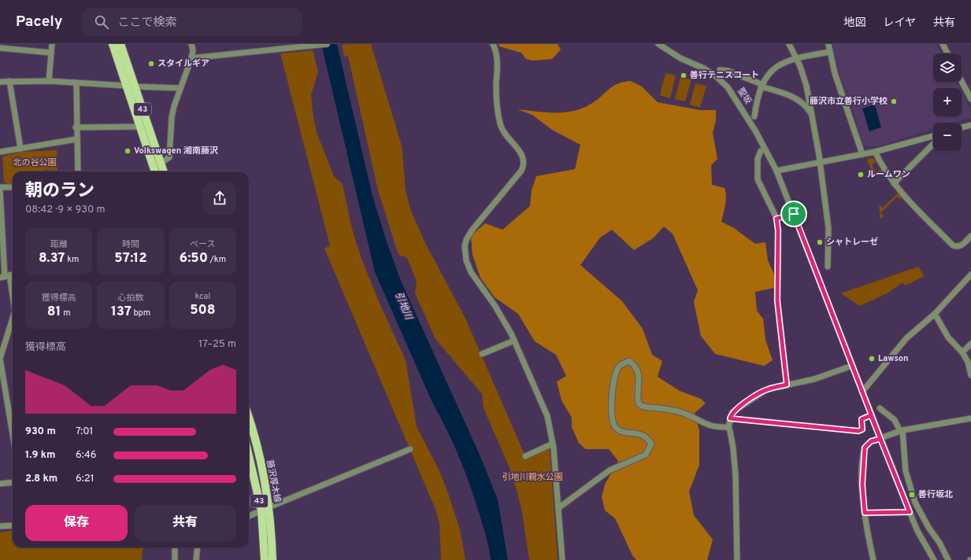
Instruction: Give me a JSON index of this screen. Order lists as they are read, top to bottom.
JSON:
{
  "streets": {
    "main road": ["43", "藤沢厚木線"],
    "street": ["聖坂"]
  },
  "water": ["引地川"],
  "parks": ["北の谷公園", "引地川親水公園"],
  "places": {
    "other": [
      "スタイルギア",
      "善行テニスコート",
      "藤沢市立善行小学校",
      "Volkswagen 湘南藤沢",
      "ルームワン",
      "シャトレーゼ",
      "Lawson"
    ],
    "transit": ["善行坂北"]
  },
  "page": {
    "header": "Pacely",
    "search": "ここで検索",
    "nav": ["地図", "レイヤ", "共有"],
    "map_buttons": ["+", "−"],
    "heading": ["朝のラン", "08:42 · 9 × 930 m"],
    "stats": [
      ["距離", "8.37 km"],
      ["時間", "57:12"],
      ["ペース", "6:50 /km"],
      ["獲得標高", "81 m"],
      ["心拍数", "137 bpm"],
      ["kcal", "508"]
    ],
    "chart": ["獲得標高", "17–25 m"],
    "list": [
      {
        "name": "930 m",
        "note": "7:01"
      },
      {
        "name": "1.9 km",
        "note": "6:46"
      },
      {
        "name": "2.8 km",
        "note": "6:21"
      }
    ],
    "buttons": ["保存", "共有"]
  }
}
